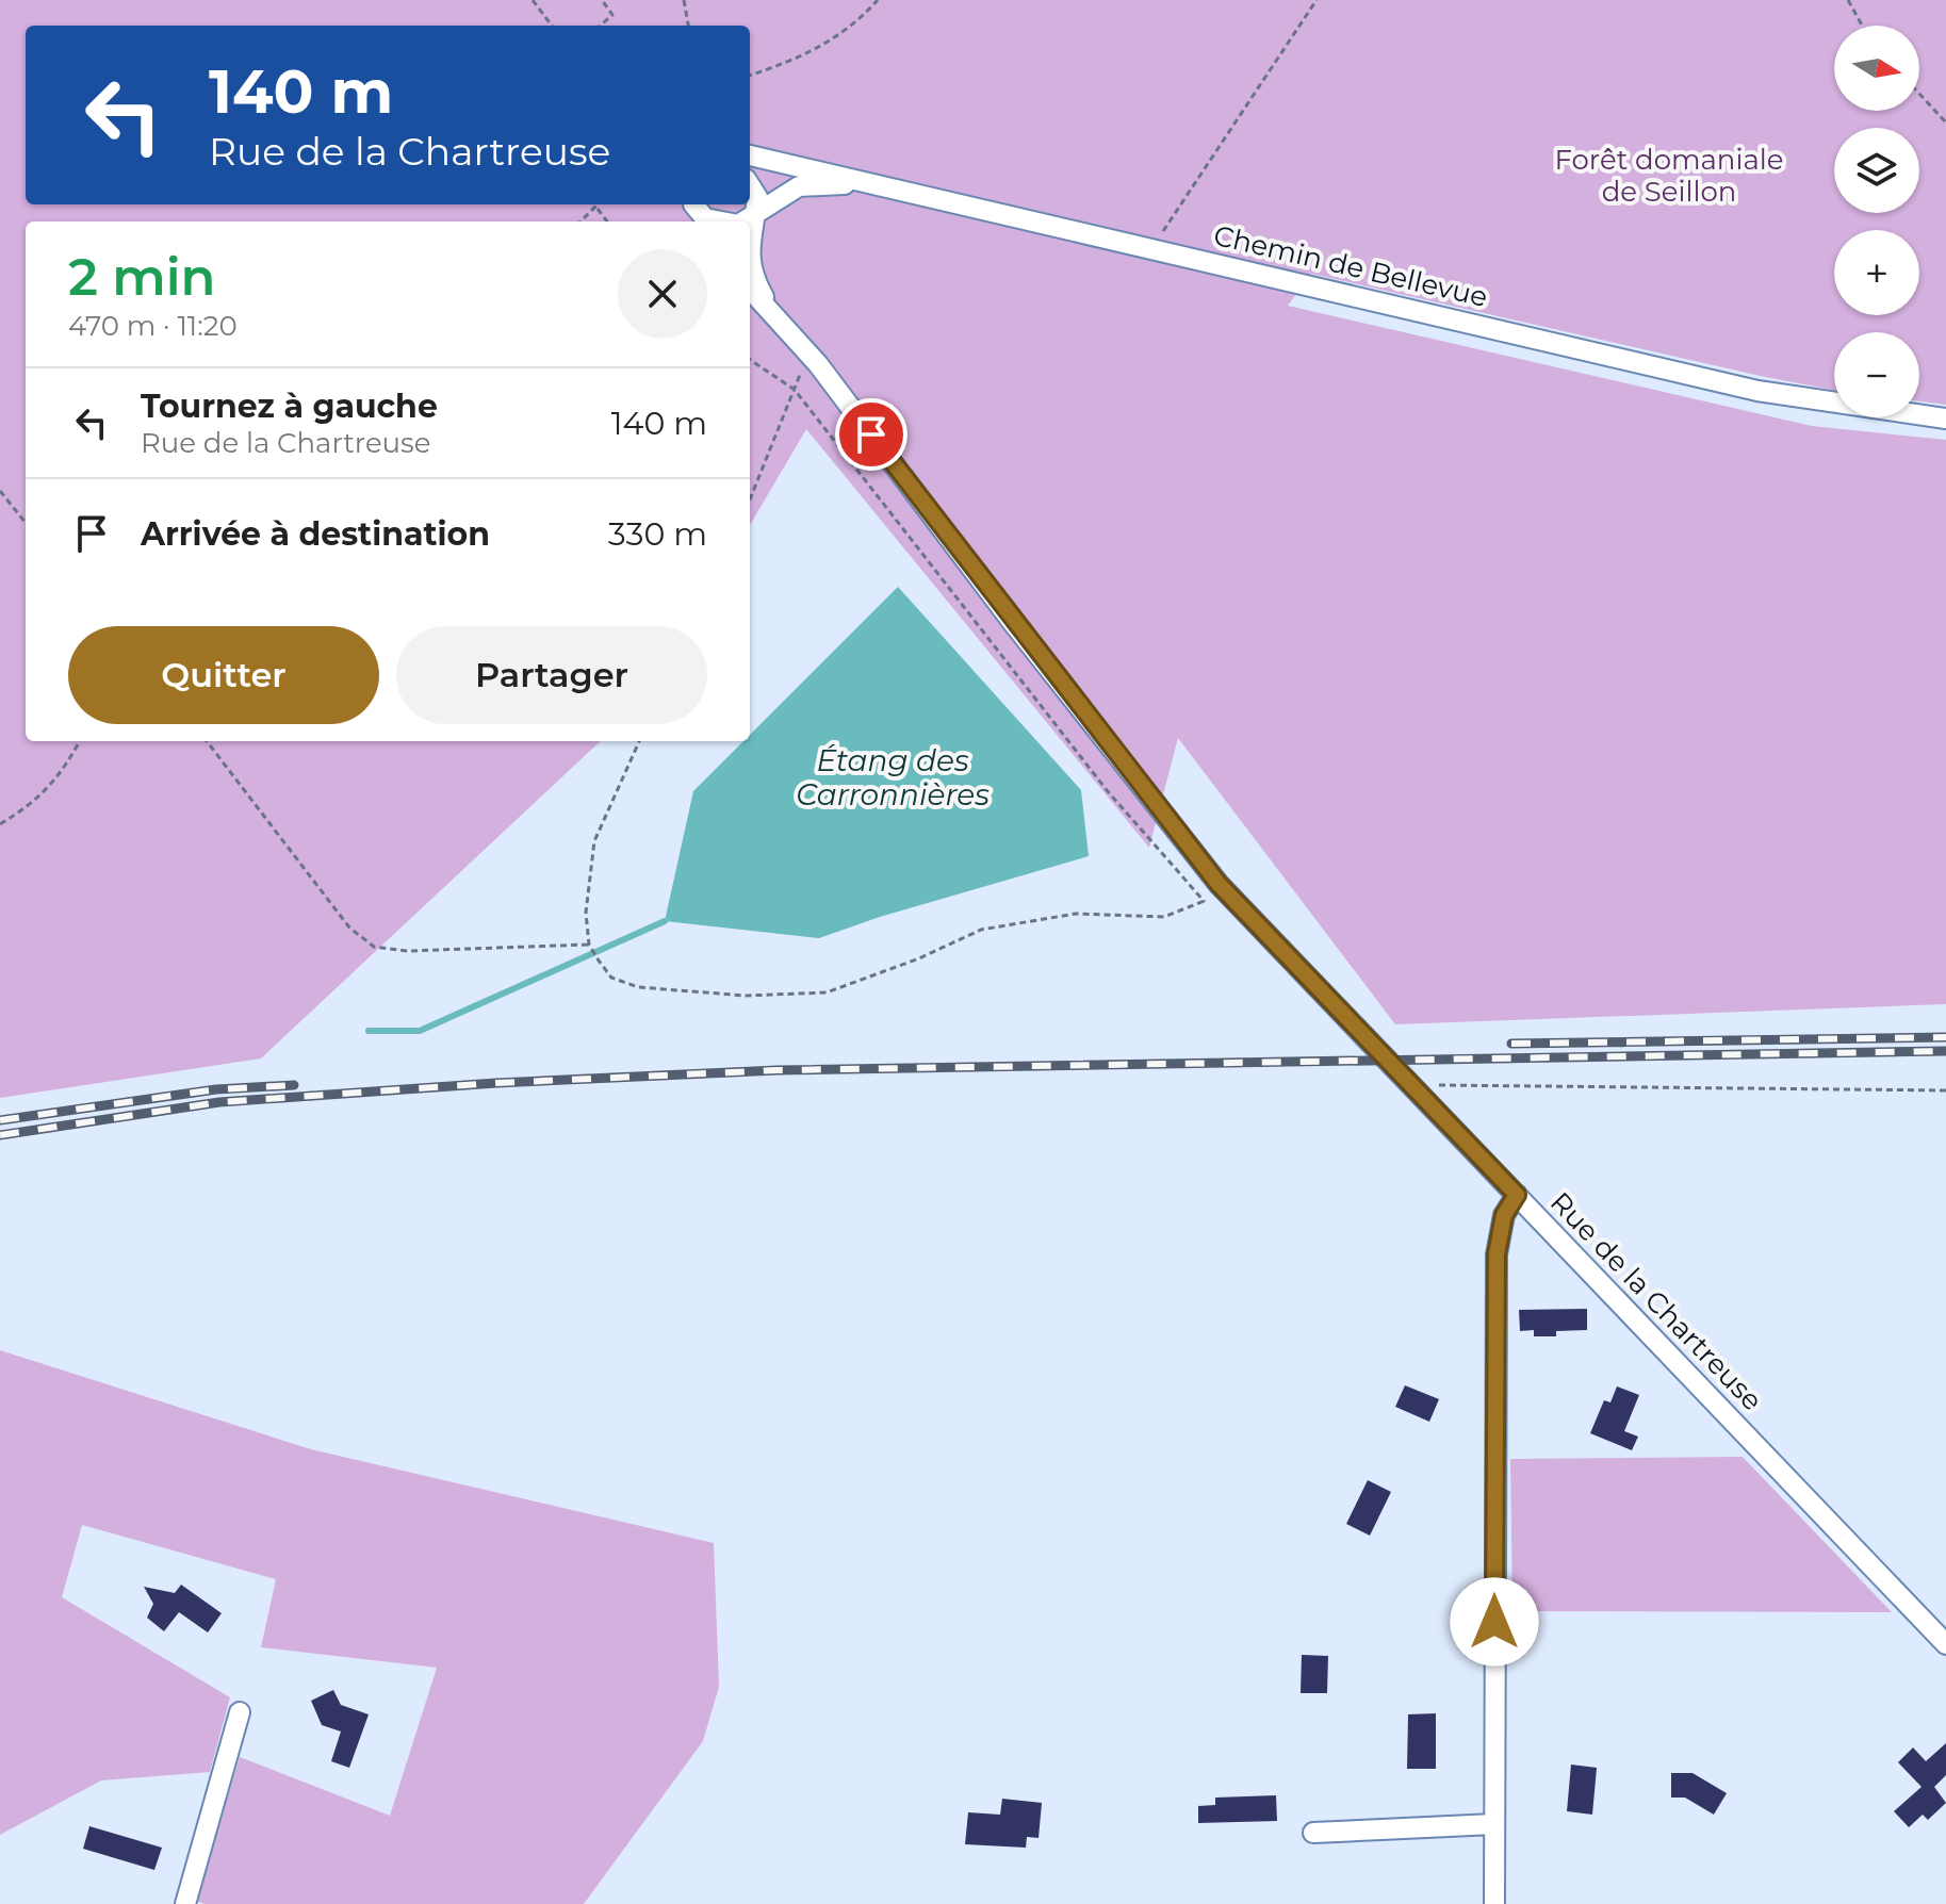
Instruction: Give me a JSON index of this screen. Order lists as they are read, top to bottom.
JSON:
{
  "streets": {
    "street": ["Chemin de Bellevue", "Rue de la Chartreuse"]
  },
  "water": ["Étang des Carronnières"],
  "parks": ["Forêt domaniale de Seillon"],
  "north": "right",
  "page": {
    "map_buttons": ["+", "−"],
    "turn": ["140 m", "Rue de la Chartreuse"],
    "heading": ["2 min", "470 m · 11:20"],
    "list": [
      {
        "name": "Tournez à gauche",
        "note": "Rue de la Chartreuse",
        "value": "140 m"
      },
      {
        "name": "Arrivée à destination",
        "value": "330 m"
      }
    ],
    "buttons": ["Quitter", "Partager"]
  }
}
